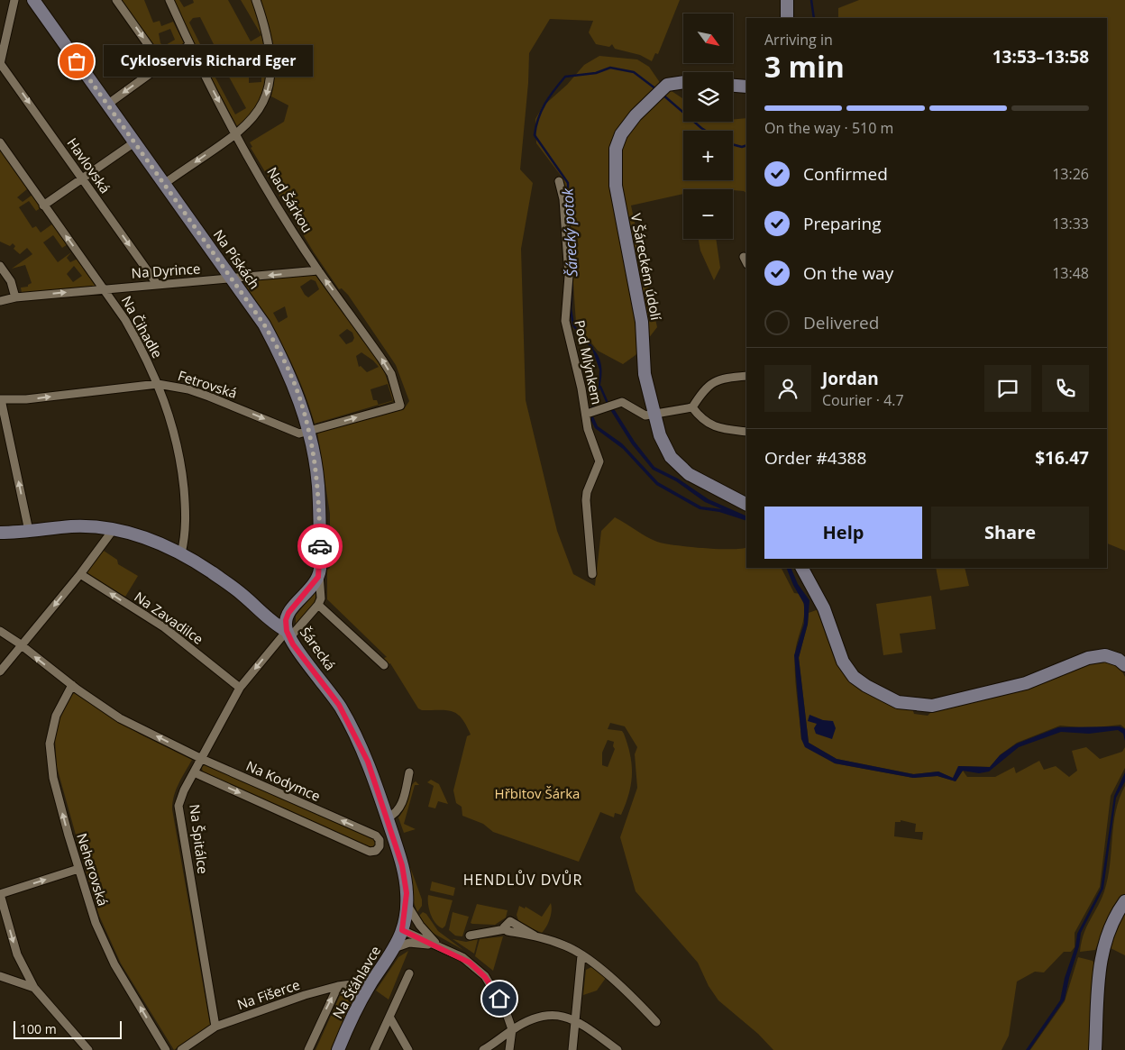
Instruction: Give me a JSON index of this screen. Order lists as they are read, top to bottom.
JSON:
{
  "streets": {
    "street": [
      "Havlovská",
      "Nad Šárkou",
      "Na Pískách",
      "V Šáreckém údolí",
      "Na Dyrince",
      "Na Čihadle",
      "Pod Mlýnkem",
      "Fetrovská",
      "Na Zavadilce",
      "Šárecká",
      "Na Kodymce",
      "Na Špitálce",
      "Neherovská",
      "Na Šťáhlavce",
      "Na Fišerce"
    ]
  },
  "crossings": [
    ["Havlovská", "Na Dyrince"],
    ["Nad Šárkou", "Na Dyrince"],
    ["Nad Šárkou", "Fetrovská"],
    ["Na Pískách", "Na Dyrince"],
    ["Na Pískách", "Fetrovská"],
    ["V Šáreckém údolí", "Pod Mlýnkem"],
    ["Na Dyrince", "Na Čihadle"],
    ["Na Čihadle", "Fetrovská"],
    ["Na Čihadle", "Šárecká"],
    ["Na Zavadilce", "Na Špitálce"],
    ["Šárecká", "Na Špitálce"],
    ["Šárecká", "Na Šťáhlavce"],
    ["Na Kodymce", "Na Špitálce"],
    ["Na Kodymce", "Neherovská"],
    ["Na Špitálce", "Na Fišerce"],
    ["Na Šťáhlavce", "Na Fišerce"]
  ],
  "one_way": [
    "Havlovská",
    "Fetrovská",
    "Na Zavadilce",
    "Neherovská"
  ],
  "districts": ["HENDLŮV DVŮR"],
  "water": ["Šárecký potok"],
  "parks": ["Hřbitov Šárka"],
  "places": ["Cykloservis Richard Eger"],
  "scale_bar": "100 m",
  "north": "bottom right",
  "page": {
    "map_buttons": ["+", "−"],
    "heading": ["3 min", "Arriving in", "13:53–13:58"],
    "panel": [
      "Jordan",
      "Courier · 4.7",
      "Order #4388",
      "$16.47"
    ],
    "bubble": "Cykloservis Richard Eger",
    "bar": "On the way · 510 m",
    "list": [
      ["Confirmed", "13:26"],
      ["Preparing", "13:33"],
      ["On the way", "13:48"],
      "Delivered"
    ],
    "buttons": ["Help", "Share"],
    "scale": "100 m"
  }
}
